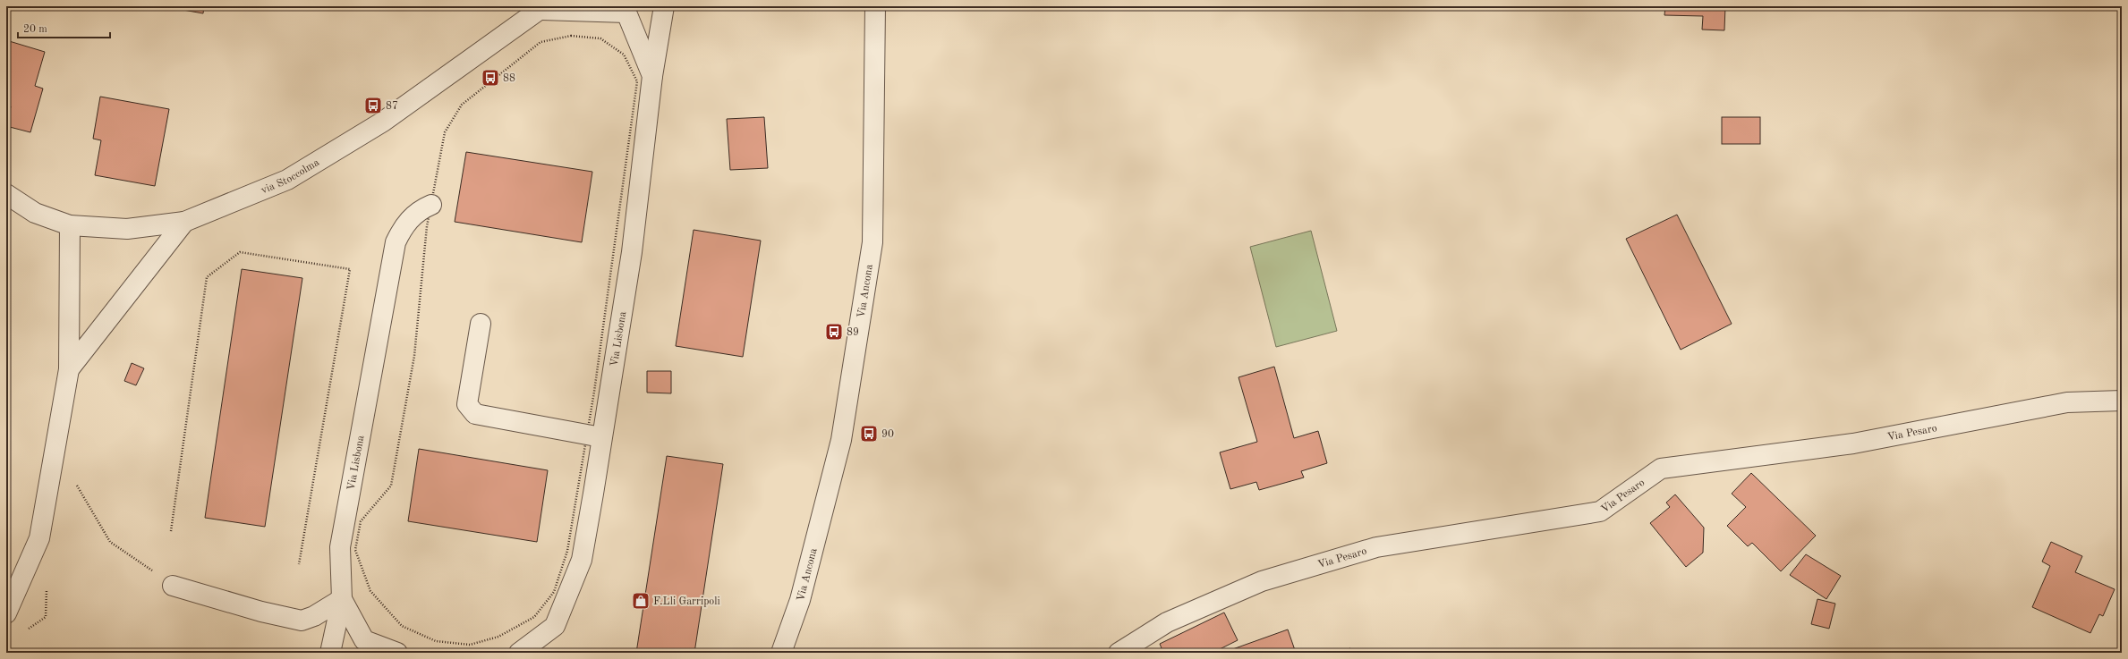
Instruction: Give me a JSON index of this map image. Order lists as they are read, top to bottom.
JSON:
{
  "streets": {
    "street": [
      "via Stoccolma",
      "Via Ancona",
      "Via Lisbona",
      "Via Pesaro"
    ]
  },
  "places": {
    "bus stop": [
      "88",
      "87",
      "89",
      "90"
    ],
    "shop": ["F.Lli Garripoli"]
  },
  "scale_bar": "20 m"
}
